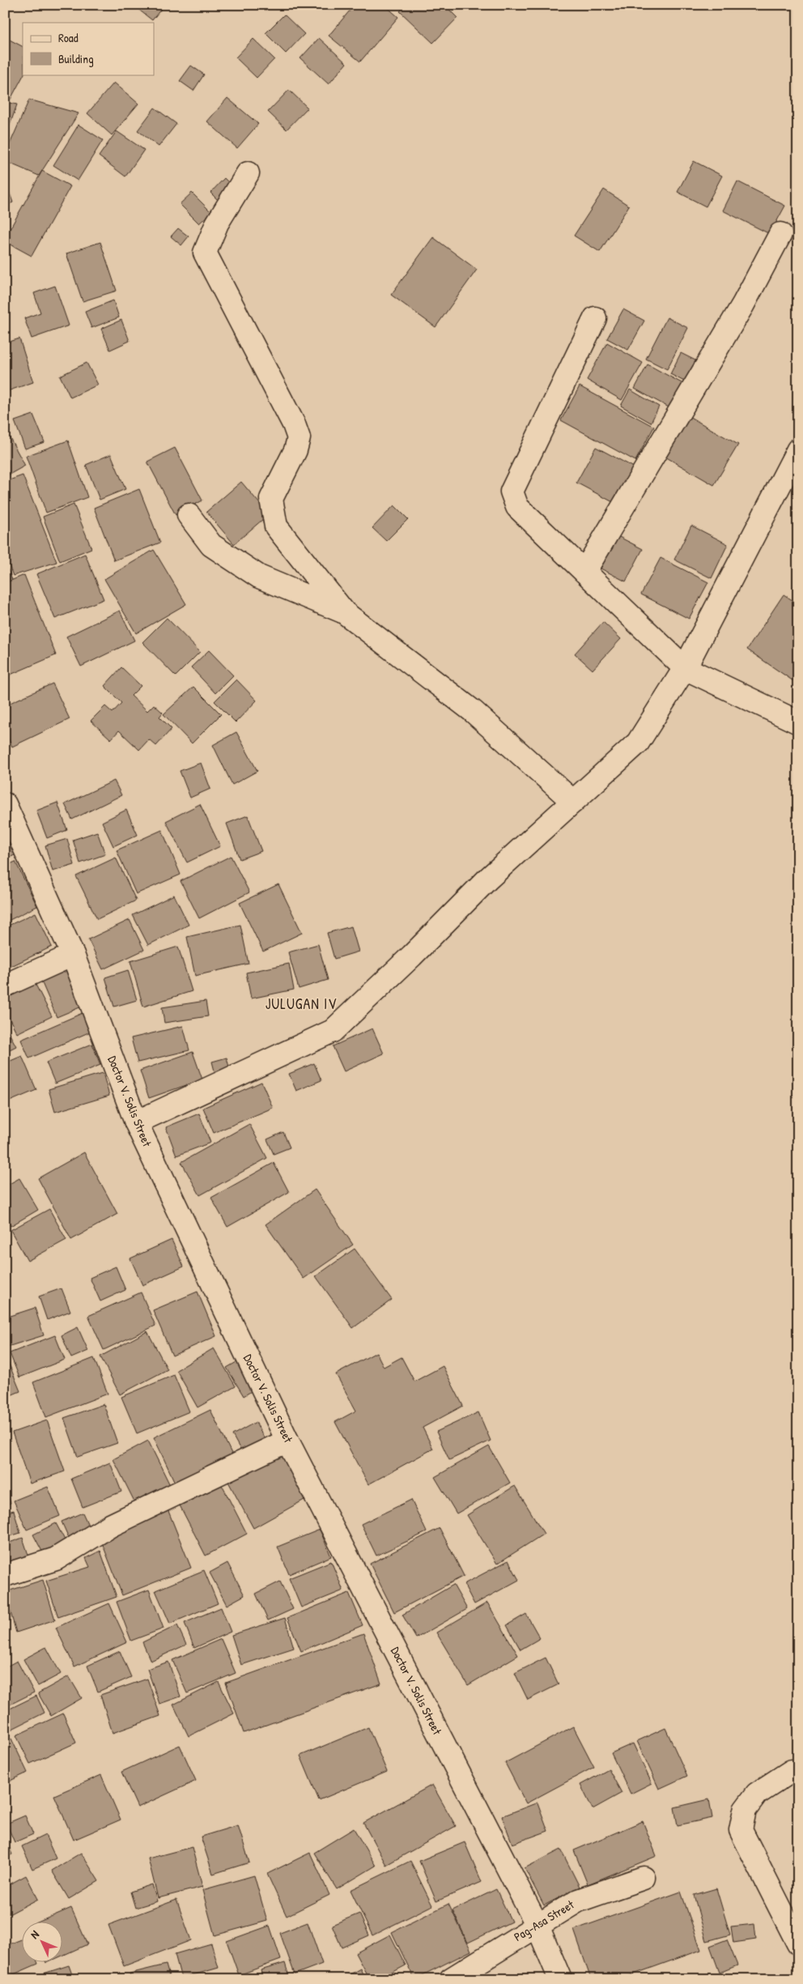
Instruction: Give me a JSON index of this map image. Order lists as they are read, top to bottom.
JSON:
{
  "streets": {
    "street": ["Doctor V. Solis Street", "Pag-Asa Street"]
  },
  "crossings": [
    ["Doctor V. Solis Street", "Pag-Asa Street"]
  ],
  "districts": ["JULUGAN IV"],
  "legend": ["Road", "Building"],
  "north": "top left"
}
